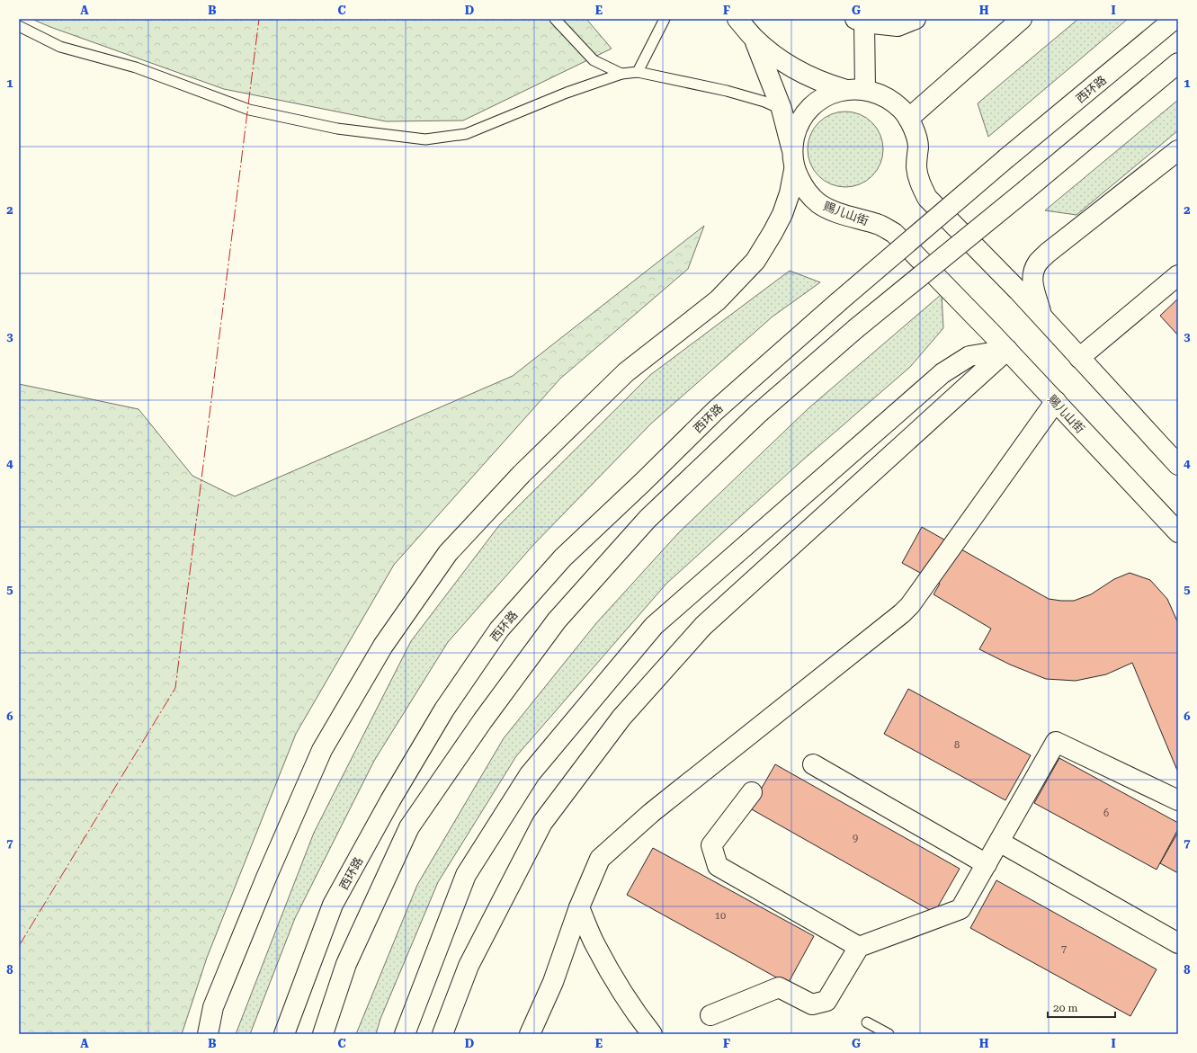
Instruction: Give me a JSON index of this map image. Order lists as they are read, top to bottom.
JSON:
{
  "streets": {
    "main road": ["西环路", "赐儿山街"]
  },
  "house_numbers": [
    "8",
    "6",
    "9",
    "10",
    "7"
  ],
  "scale_bar": "20 m",
  "grid": {
    "columns": [
      "A",
      "B",
      "C",
      "D",
      "E",
      "F",
      "G",
      "H",
      "I"
    ],
    "rows": [
      "1",
      "2",
      "3",
      "4",
      "5",
      "6",
      "7",
      "8"
    ]
  }
}
